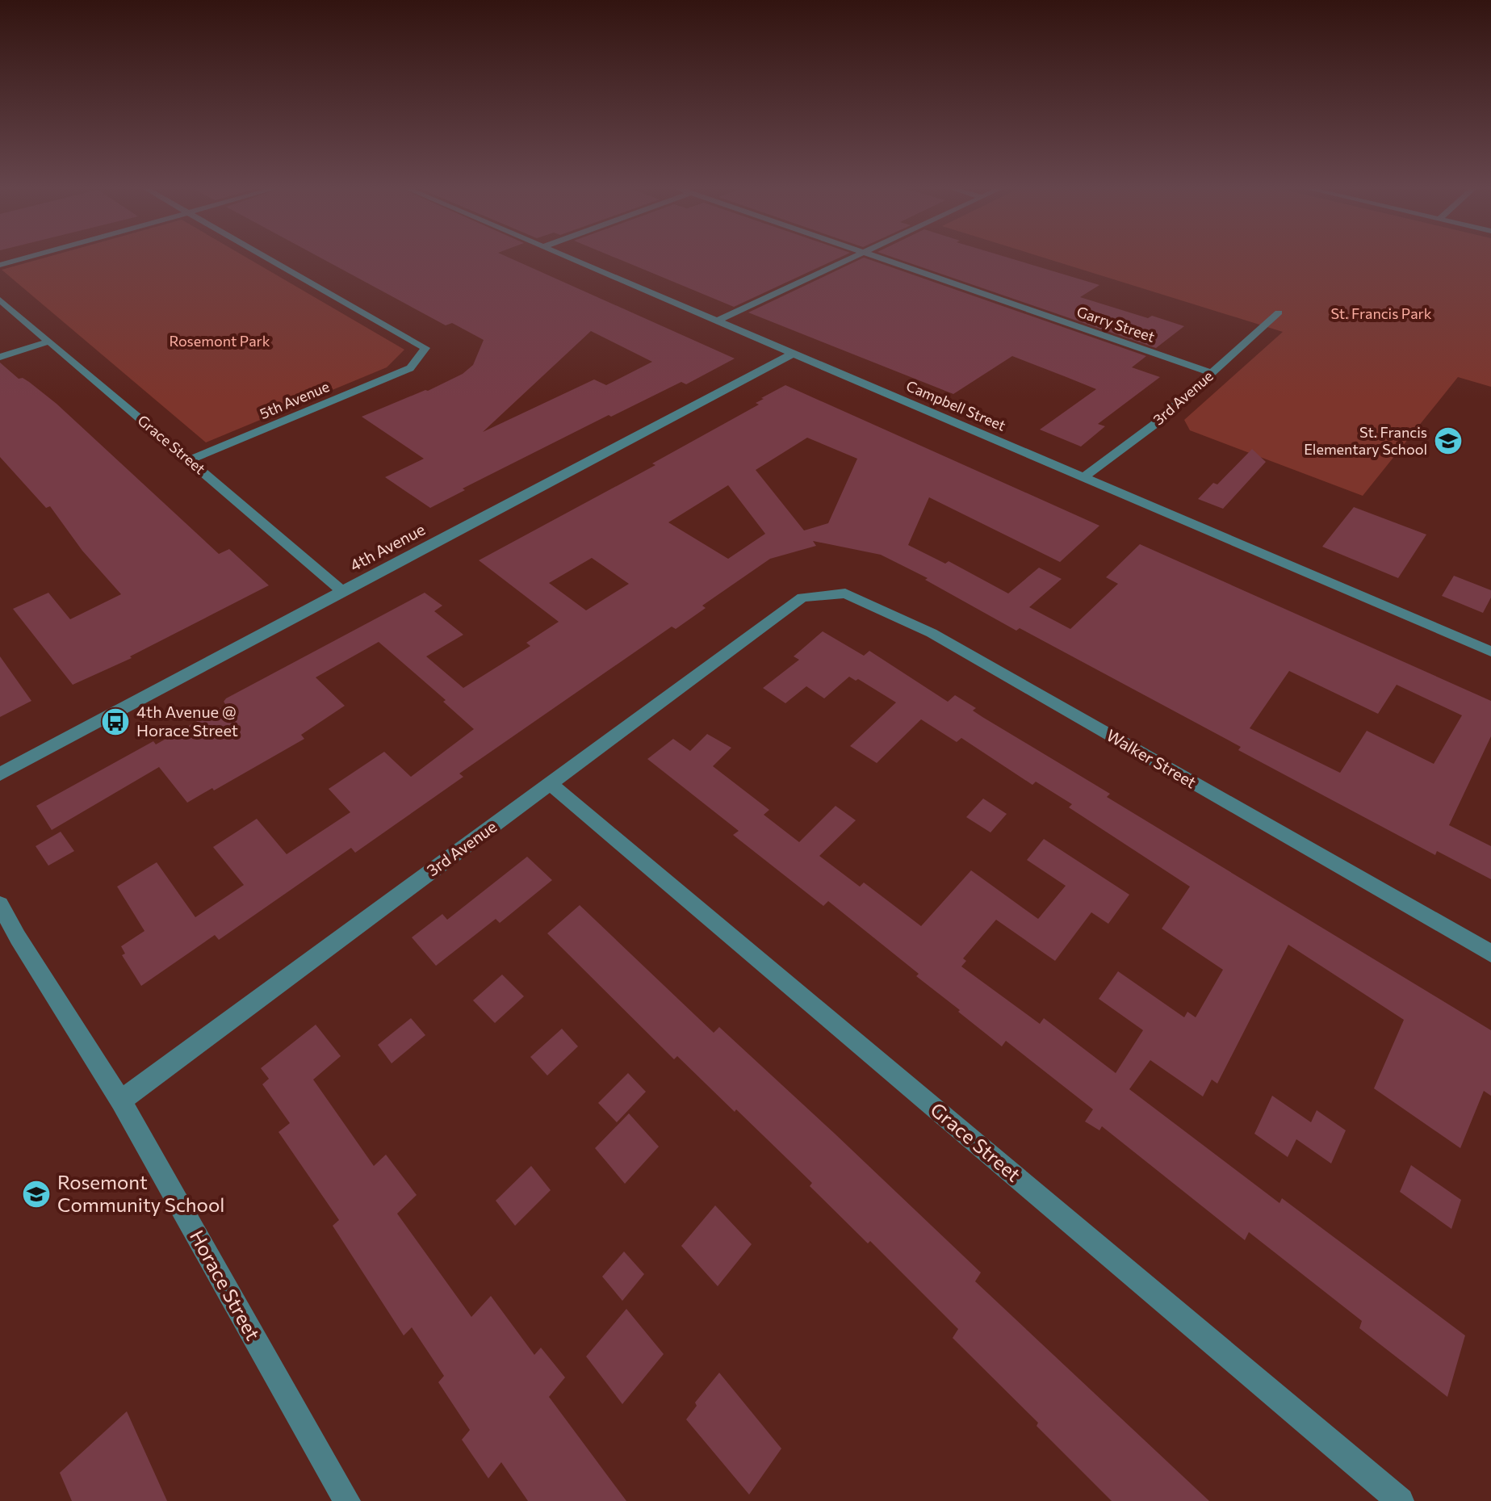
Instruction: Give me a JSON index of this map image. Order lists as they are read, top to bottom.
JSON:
{
  "streets": {
    "street": [
      "Garry Street",
      "3rd Avenue",
      "5th Avenue",
      "Campbell Street",
      "Grace Street",
      "4th Avenue",
      "Walker Street",
      "Horace Street"
    ]
  },
  "crossings": [
    ["Garry Street", "3rd Avenue"],
    ["3rd Avenue", "Campbell Street"],
    ["3rd Avenue", "Grace Street"],
    ["3rd Avenue", "Walker Street"],
    ["3rd Avenue", "Horace Street"],
    ["5th Avenue", "Grace Street"],
    ["Campbell Street", "4th Avenue"],
    ["Grace Street", "4th Avenue"]
  ],
  "parks": ["St. Francis Park", "Rosemont Park"],
  "places": {
    "school or university": ["St. Francis Elementary School", "Rosemont Community School"],
    "bus stop": ["4th Avenue @ Horace Street"]
  }
}
